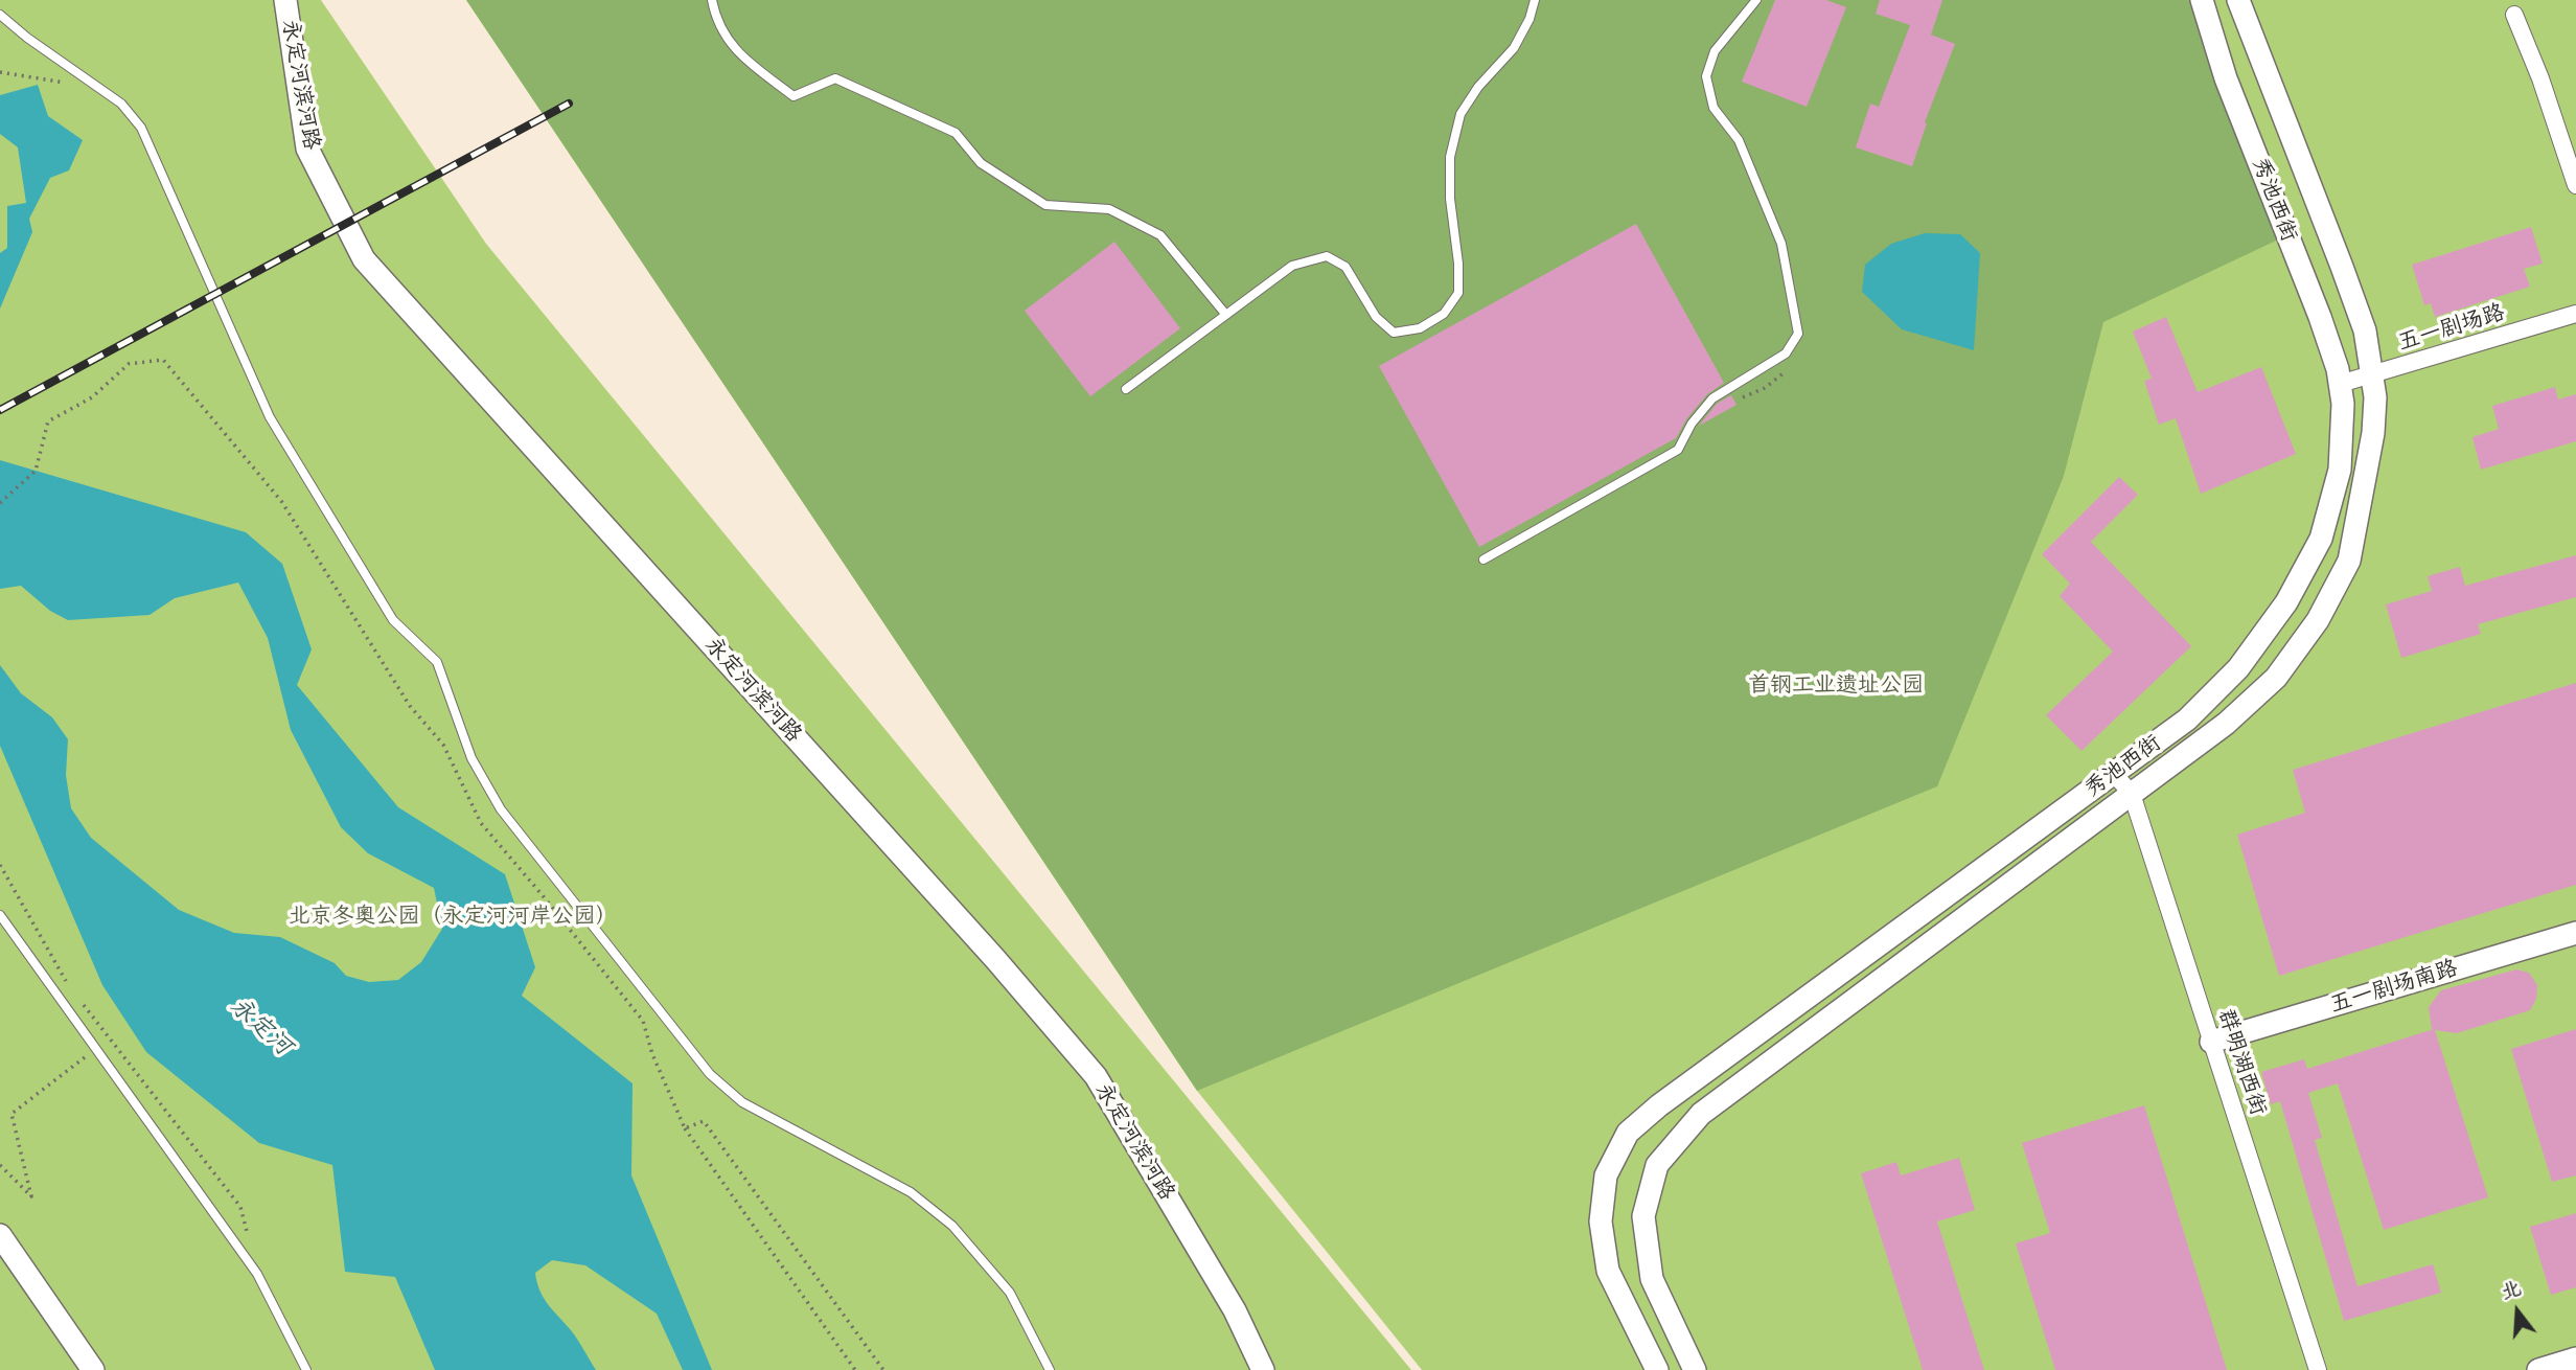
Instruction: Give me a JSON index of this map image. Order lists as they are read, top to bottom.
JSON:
{
  "streets": {
    "street": [
      "永定河滨河路",
      "秀池西街",
      "五一剧场路",
      "五一剧场南路",
      "群明湖西街"
    ]
  },
  "crossings": [
    ["秀池西街", "五一剧场路"],
    ["秀池西街", "群明湖西街"],
    ["五一剧场南路", "群明湖西街"]
  ],
  "water": ["永定河"],
  "parks": ["首钢工业遗址公园", "北京冬奥公园（永定河河岸公园）"],
  "north": "top"
}
